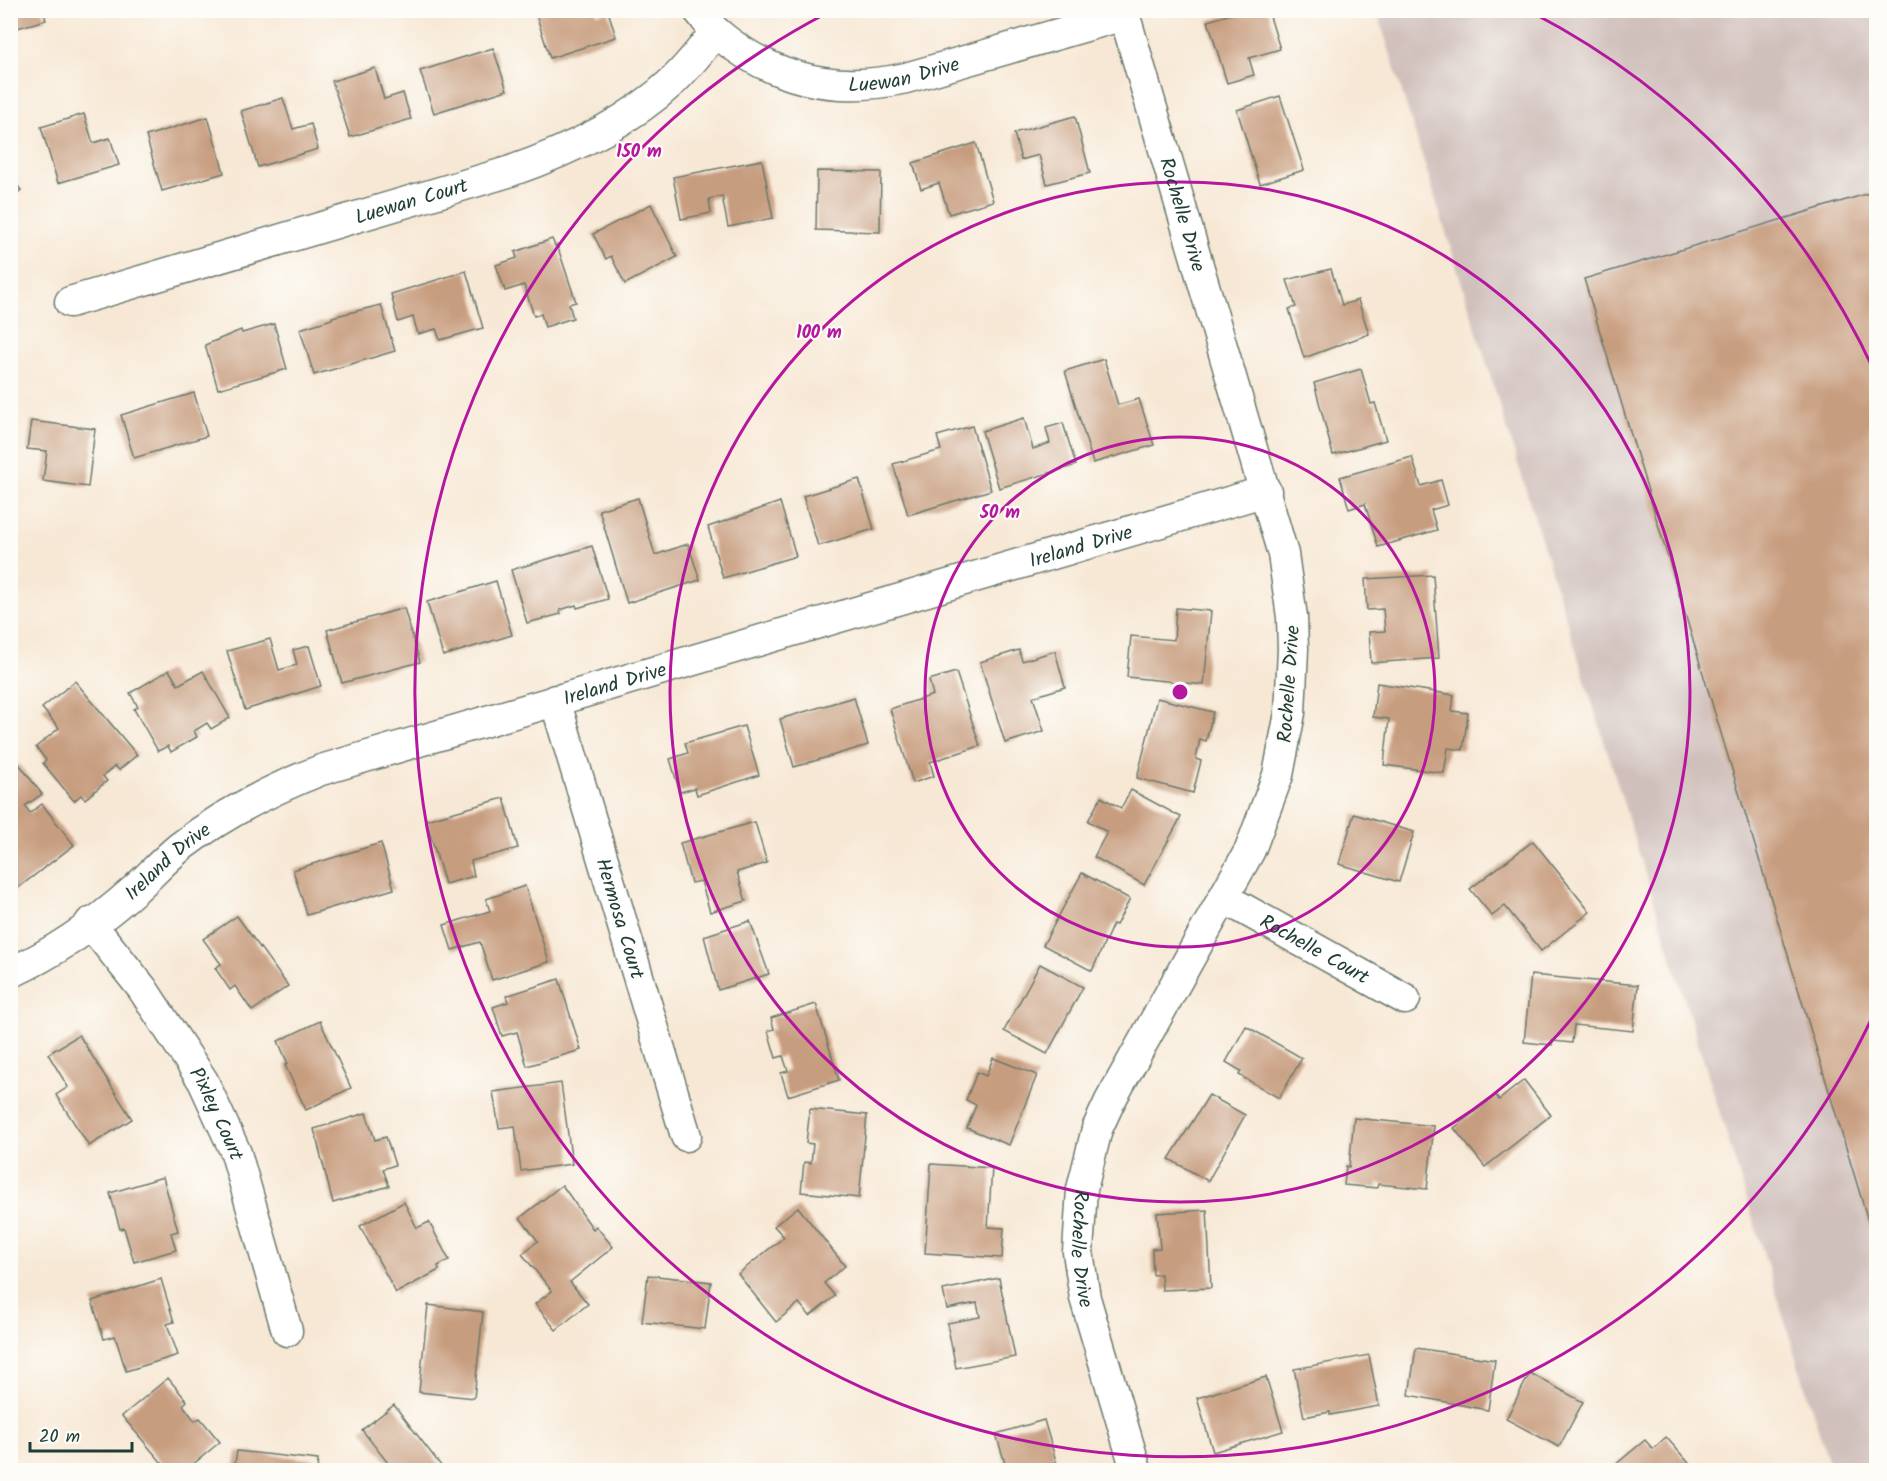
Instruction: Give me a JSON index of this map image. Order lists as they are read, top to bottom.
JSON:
{
  "streets": {
    "street": [
      "Luewan Drive",
      "Luewan Court",
      "Rochelle Drive",
      "Ireland Drive",
      "Hermosa Court",
      "Rochelle Court",
      "Pixley Court"
    ]
  },
  "crossings": [
    ["Luewan Drive", "Luewan Court"],
    ["Luewan Drive", "Rochelle Drive"],
    ["Rochelle Drive", "Ireland Drive"],
    ["Rochelle Drive", "Rochelle Court"],
    ["Ireland Drive", "Hermosa Court"],
    ["Ireland Drive", "Pixley Court"]
  ],
  "scale_bar": "20 m",
  "rings": ["150 m", "100 m", "50 m"]
}
